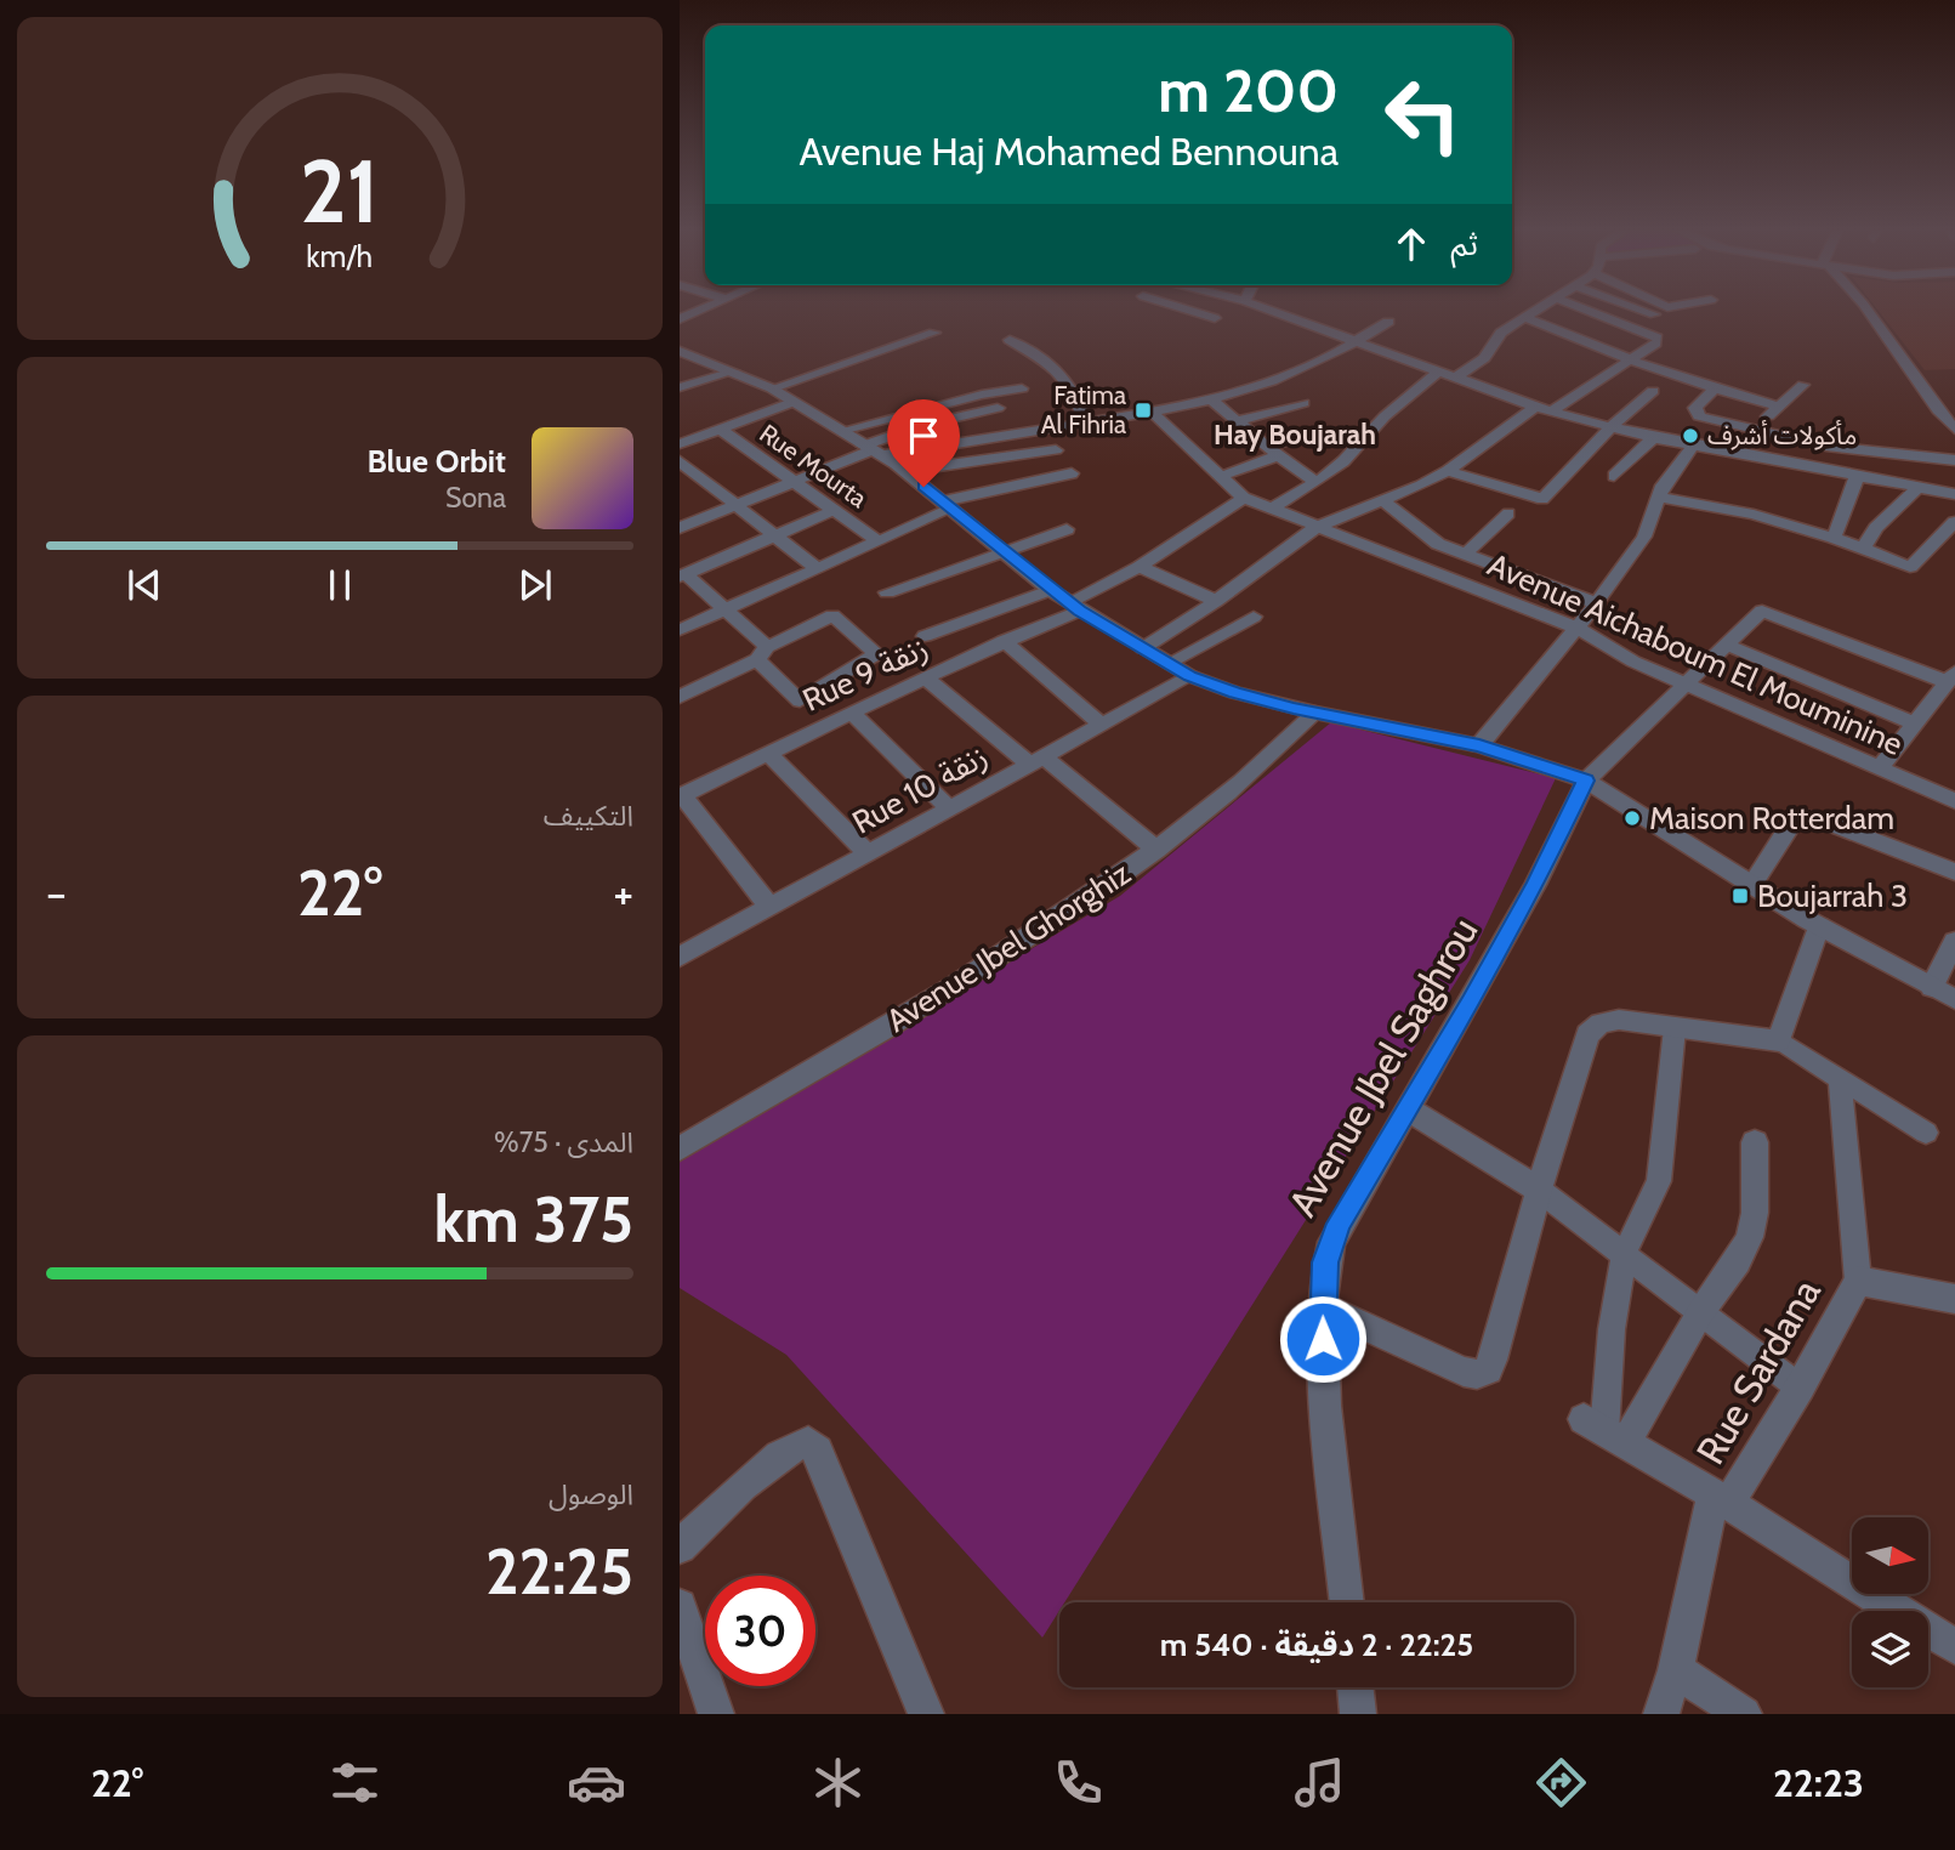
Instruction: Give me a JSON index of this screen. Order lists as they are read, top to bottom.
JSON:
{
  "streets": {
    "street": [
      "Rue Mourta",
      "Avenue Aichaboum El Mouminine",
      "Rue 9 زنقة",
      "Rue 10 زنقة",
      "Avenue Jbel Ghorghiz",
      "Avenue Jbel Saghrou",
      "Rue Sardana"
    ]
  },
  "crossings": [
    ["Avenue Aichaboum El Mouminine", "Rue 9 زنقة"]
  ],
  "districts": ["Hay Boujarah"],
  "places": {
    "transit": ["Fatima Al Fihria", "Boujarrah 3"],
    "other": ["مأكولات أشرف", "Maison Rotterdam"]
  },
  "north": "right",
  "page": {
    "turn": ["200 m", "Avenue Haj Mohamed Bennouna"],
    "then": "ثم",
    "song": ["Blue Orbit", "Sona"],
    "tile": [
      "التكييف",
      ["المدى · 75%", "375 km"],
      ["الوصول", "22:25"]
    ],
    "heat": ["−", "22°", "+"],
    "limit": "30",
    "trip": "22:25 · 2 دقيقة · 540 m",
    "tabs": ["22:23", "22°"],
    "gauge": ["21", "km/h"]
  }
}
